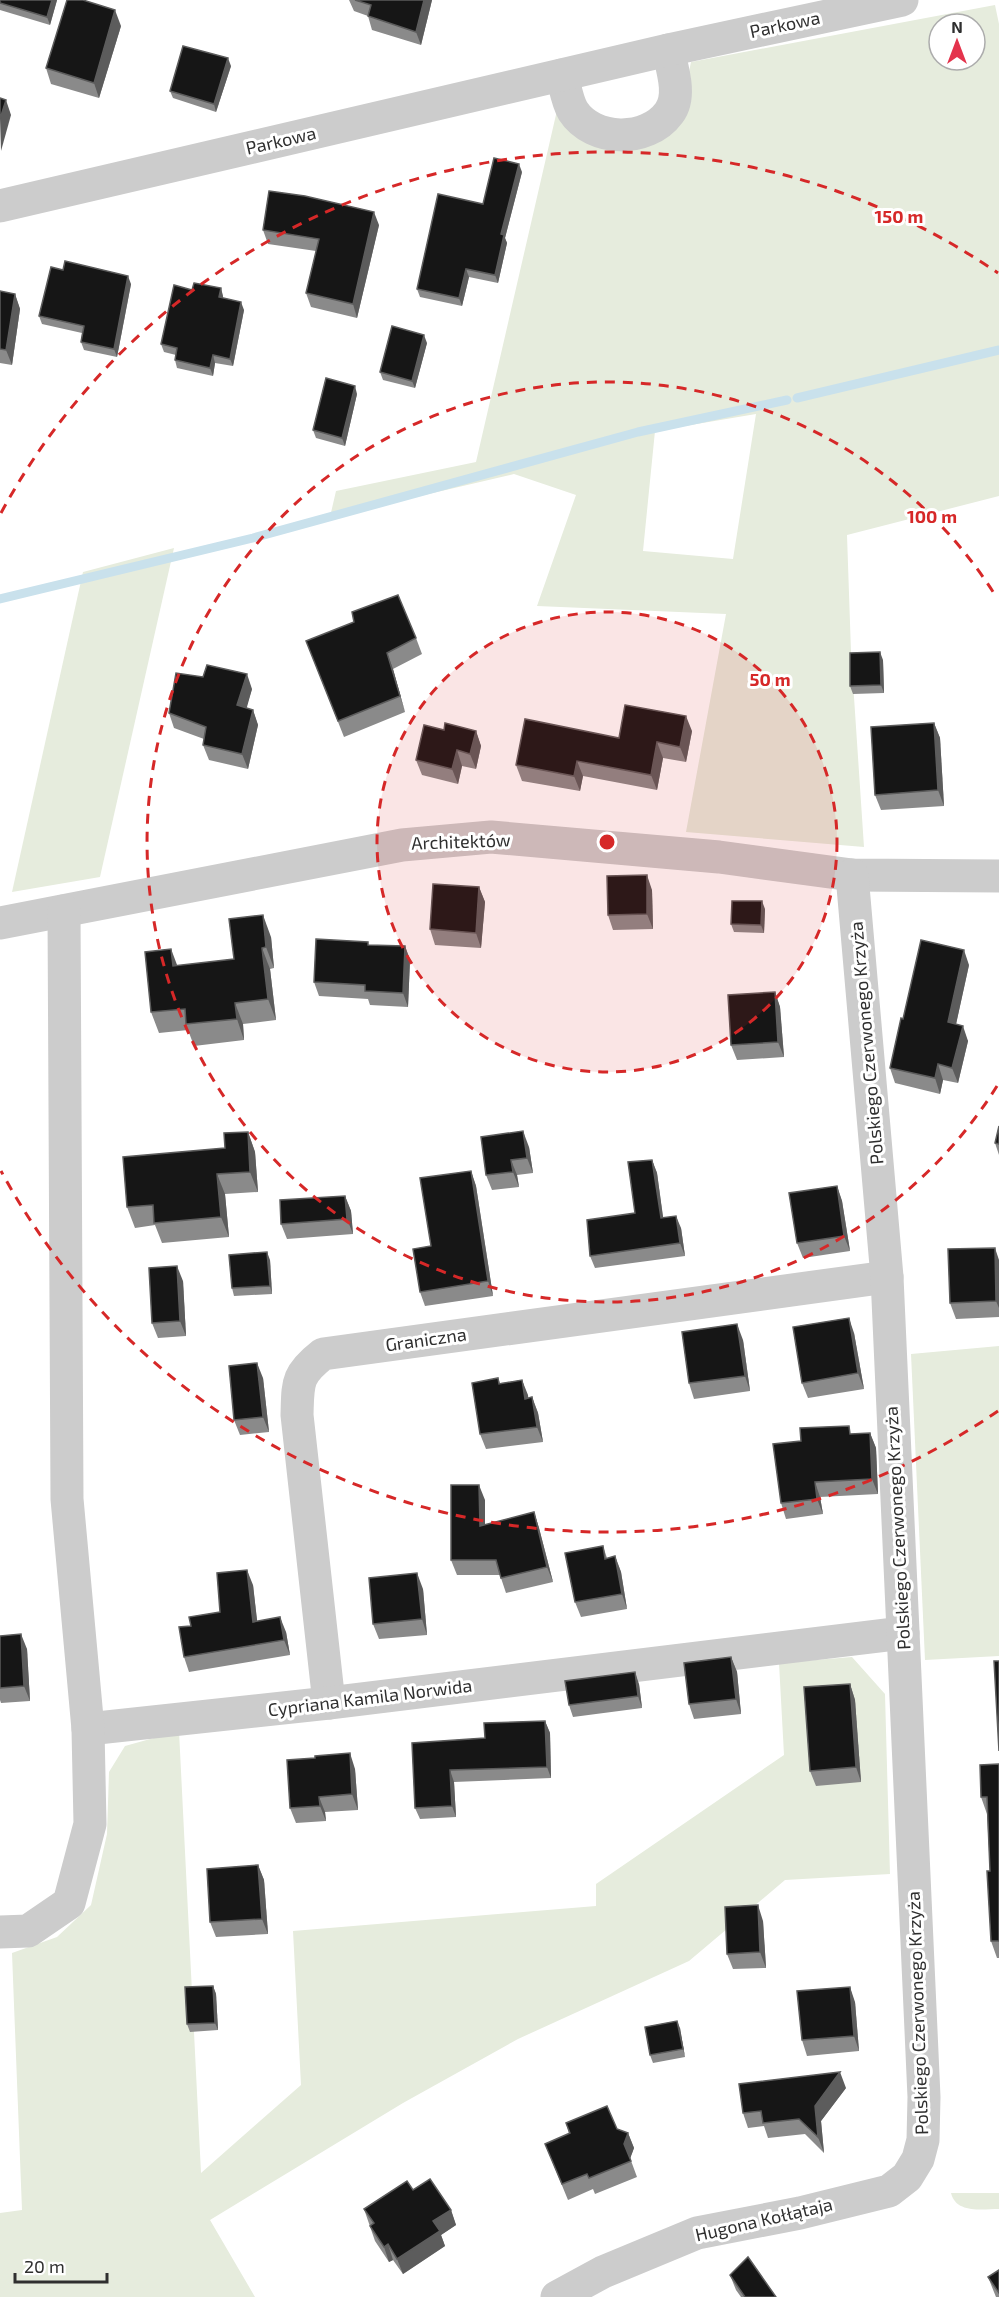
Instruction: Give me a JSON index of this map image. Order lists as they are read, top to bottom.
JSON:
{
  "streets": {
    "street": [
      "Parkowa",
      "Architektów",
      "Polskiego Czerwonego Krzyża",
      "Graniczna",
      "Cypriana Kamila Norwida",
      "Hugona Kołłątaja"
    ]
  },
  "crossings": [
    ["Architektów", "Polskiego Czerwonego Krzyża"],
    ["Polskiego Czerwonego Krzyża", "Graniczna"],
    ["Polskiego Czerwonego Krzyża", "Cypriana Kamila Norwida"],
    ["Polskiego Czerwonego Krzyża", "Hugona Kołłątaja"],
    ["Graniczna", "Cypriana Kamila Norwida"]
  ],
  "scale_bar": "20 m",
  "north": "top",
  "rings": ["150 m", "100 m", "50 m"]
}
